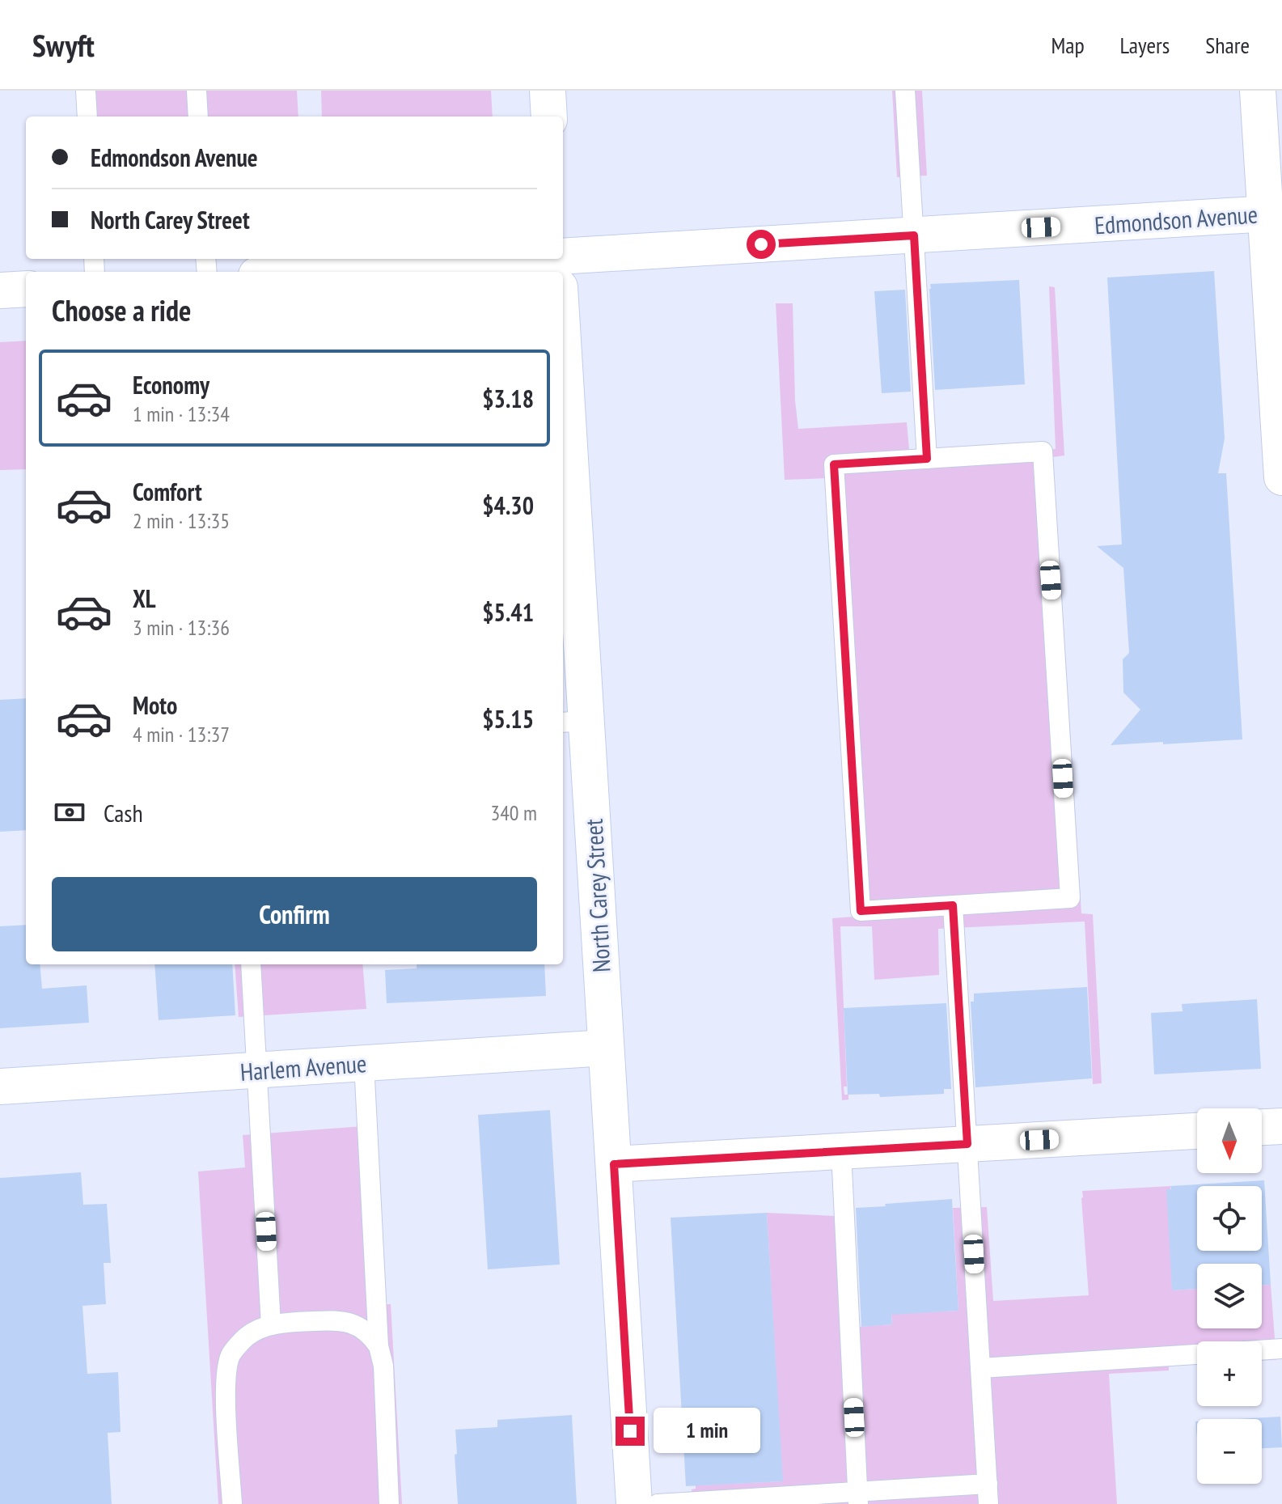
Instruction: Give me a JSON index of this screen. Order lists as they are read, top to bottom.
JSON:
{
  "streets": {
    "main road": ["Edmondson Avenue", "North Carey Street", "Harlem Avenue"]
  },
  "crossings": [
    ["North Carey Street", "Harlem Avenue"]
  ],
  "north": "bottom",
  "page": {
    "header": "Swyft",
    "nav": ["Map", "Layers", "Share"],
    "banner": ["Edmondson Avenue", "North Carey Street"],
    "heading": "Choose a ride",
    "list": [
      {
        "name": "Economy",
        "note": "1 min · 13:34",
        "value": "$3.18"
      },
      {
        "name": "Comfort",
        "note": "2 min · 13:35",
        "value": "$4.30"
      },
      {
        "name": "XL",
        "note": "3 min · 13:36",
        "value": "$5.41"
      },
      {
        "name": "Moto",
        "note": "4 min · 13:37",
        "value": "$5.15"
      }
    ],
    "pay": ["Cash", "340 m"],
    "buttons": "Confirm",
    "map_buttons": ["+", "−"],
    "bubble": "1 min"
  }
}
